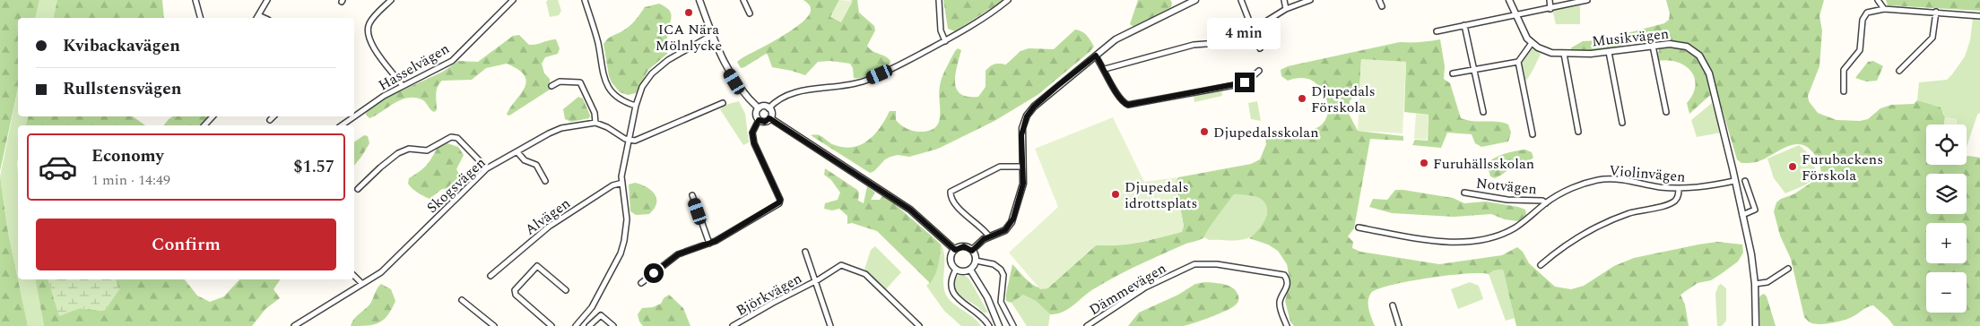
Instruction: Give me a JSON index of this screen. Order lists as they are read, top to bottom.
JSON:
{
  "streets": {
    "street": [
      "Musikvägen",
      "Hasselvägen",
      "Violinvägen",
      "Skogsvägen",
      "Notvägen",
      "Alvägen",
      "Dämmevägen",
      "Björkvägen"
    ]
  },
  "crossings": [
    ["Musikvägen", "Violinvägen"],
    ["Violinvägen", "Notvägen"]
  ],
  "places": [
    "ICA Nära Mölnlycke",
    "Djupedals Förskola",
    "Djupedalsskolan",
    "Furuhällsskolan",
    "Furubackens Förskola",
    "Djupedals idrottsplats"
  ],
  "page": {
    "bubble": "4 min",
    "banner": ["Kvibackavägen", "Rullstensvägen"],
    "map_buttons": ["+", "−"],
    "list": [
      {
        "name": "Economy",
        "note": "1 min · 14:49",
        "value": "$1.57"
      }
    ],
    "buttons": "Confirm"
  }
}
